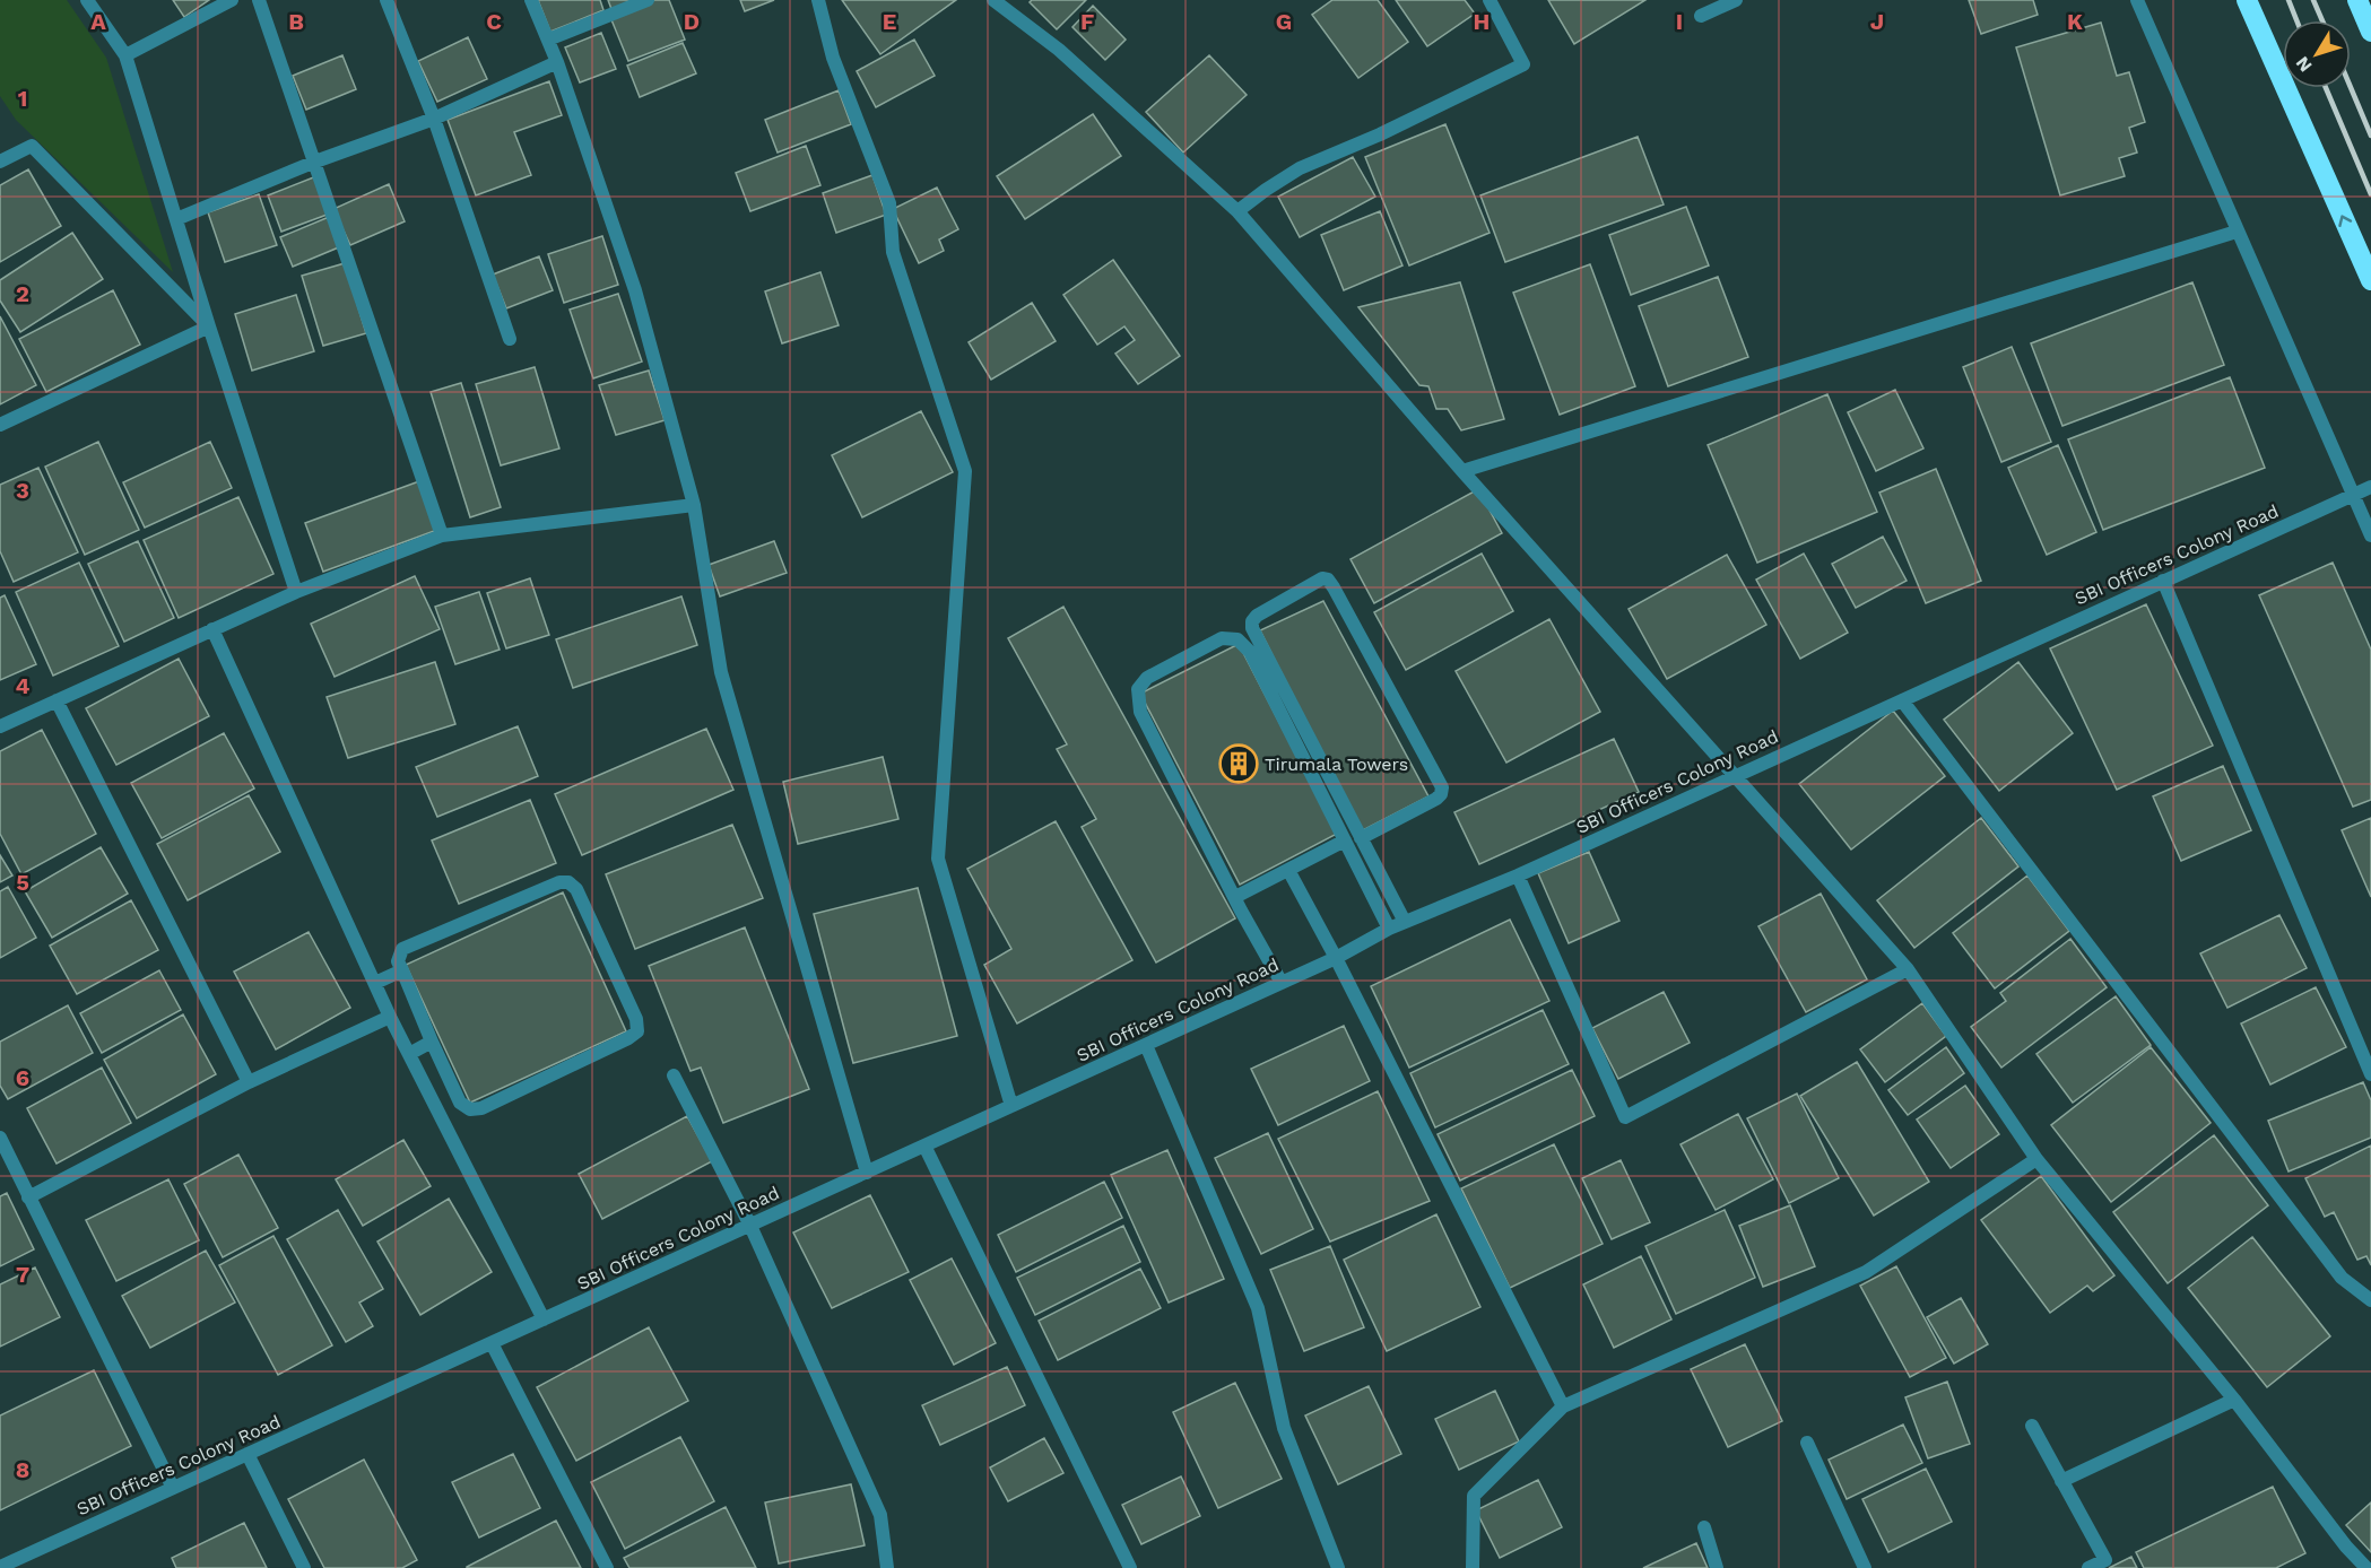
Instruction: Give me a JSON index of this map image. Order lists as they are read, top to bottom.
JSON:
{
  "streets": {
    "street": ["SBI Officers Colony Road"]
  },
  "places": {
    "building": ["Tirumala Towers"]
  },
  "north": "bottom left",
  "grid": {
    "columns": [
      "A",
      "B",
      "C",
      "D",
      "E",
      "F",
      "G",
      "H",
      "I",
      "J",
      "K"
    ],
    "rows": [
      "1",
      "2",
      "3",
      "4",
      "5",
      "6",
      "7",
      "8"
    ]
  }
}
